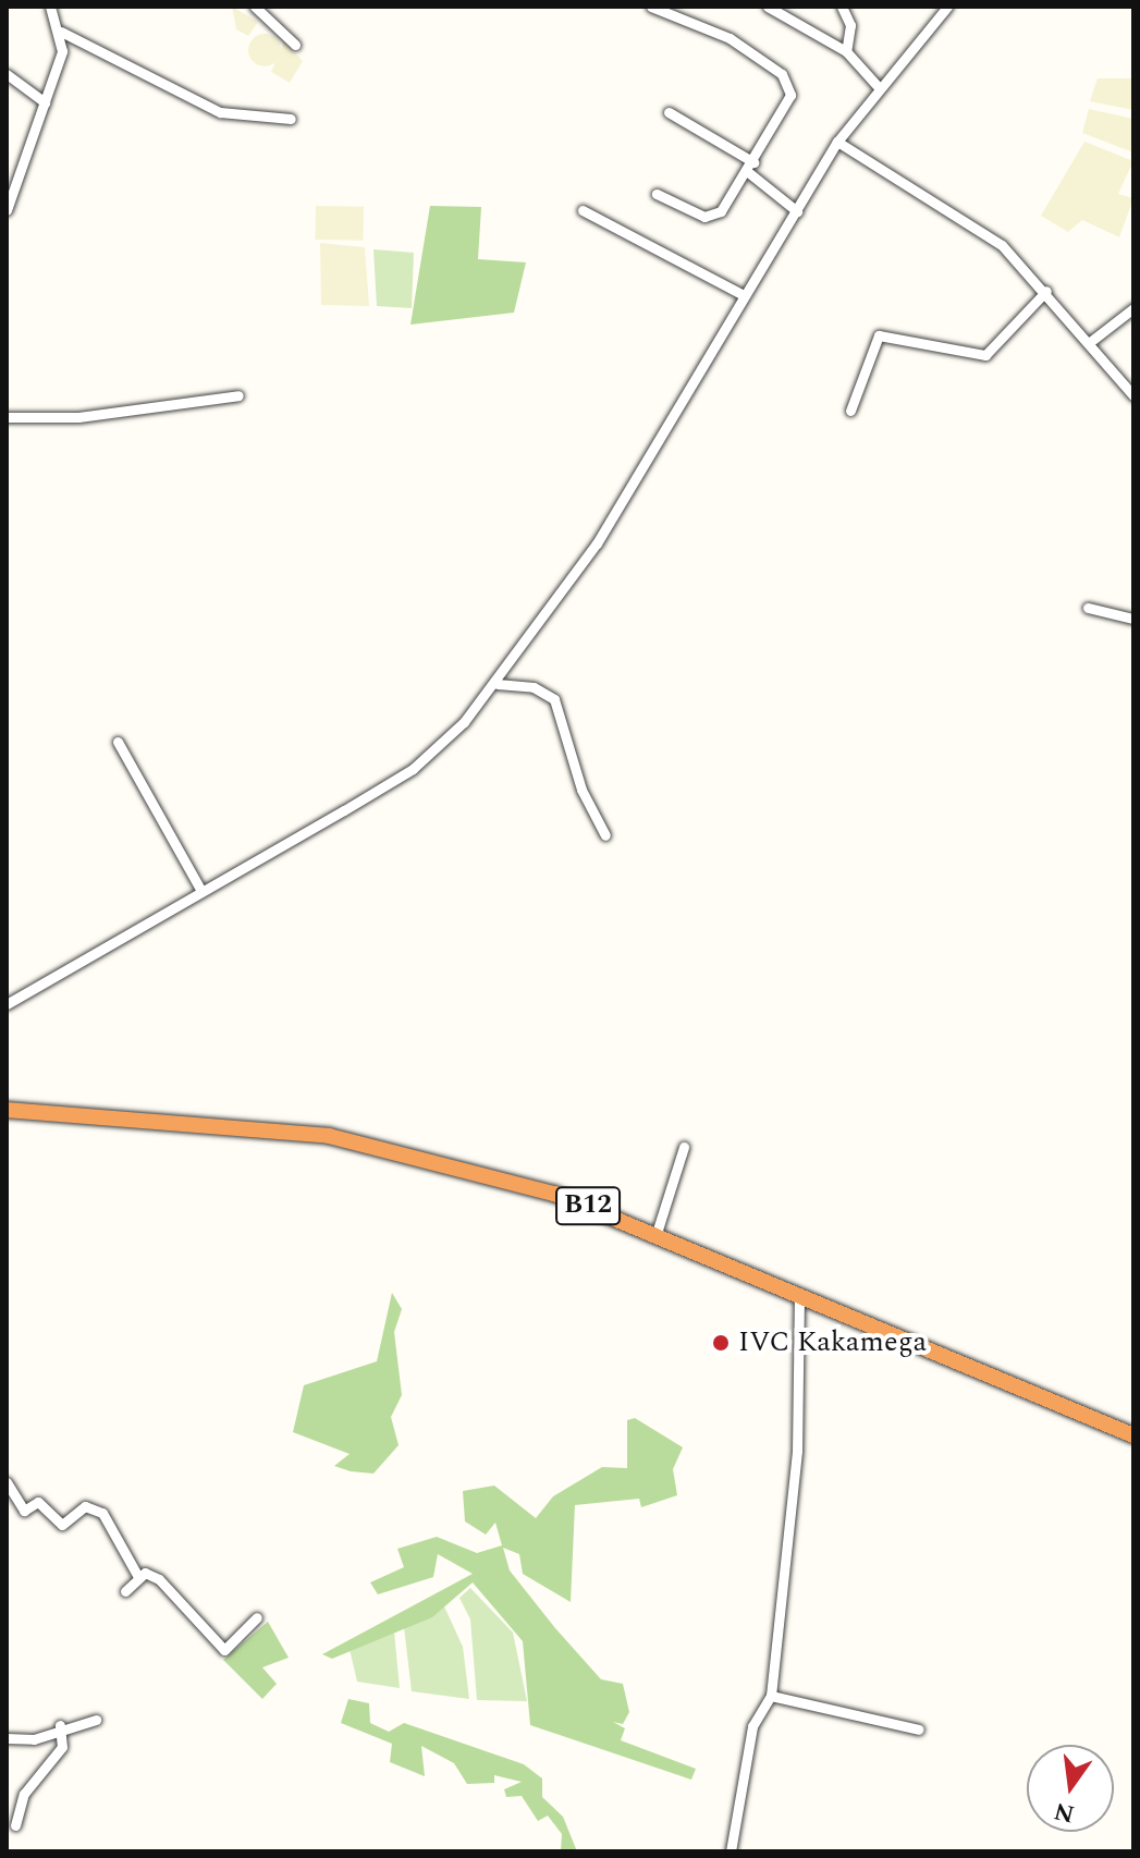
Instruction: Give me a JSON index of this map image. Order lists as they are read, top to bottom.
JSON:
{
  "streets": {
    "highway": ["B12"]
  },
  "places": ["IVC Kakamega"],
  "north": "bottom"
}
